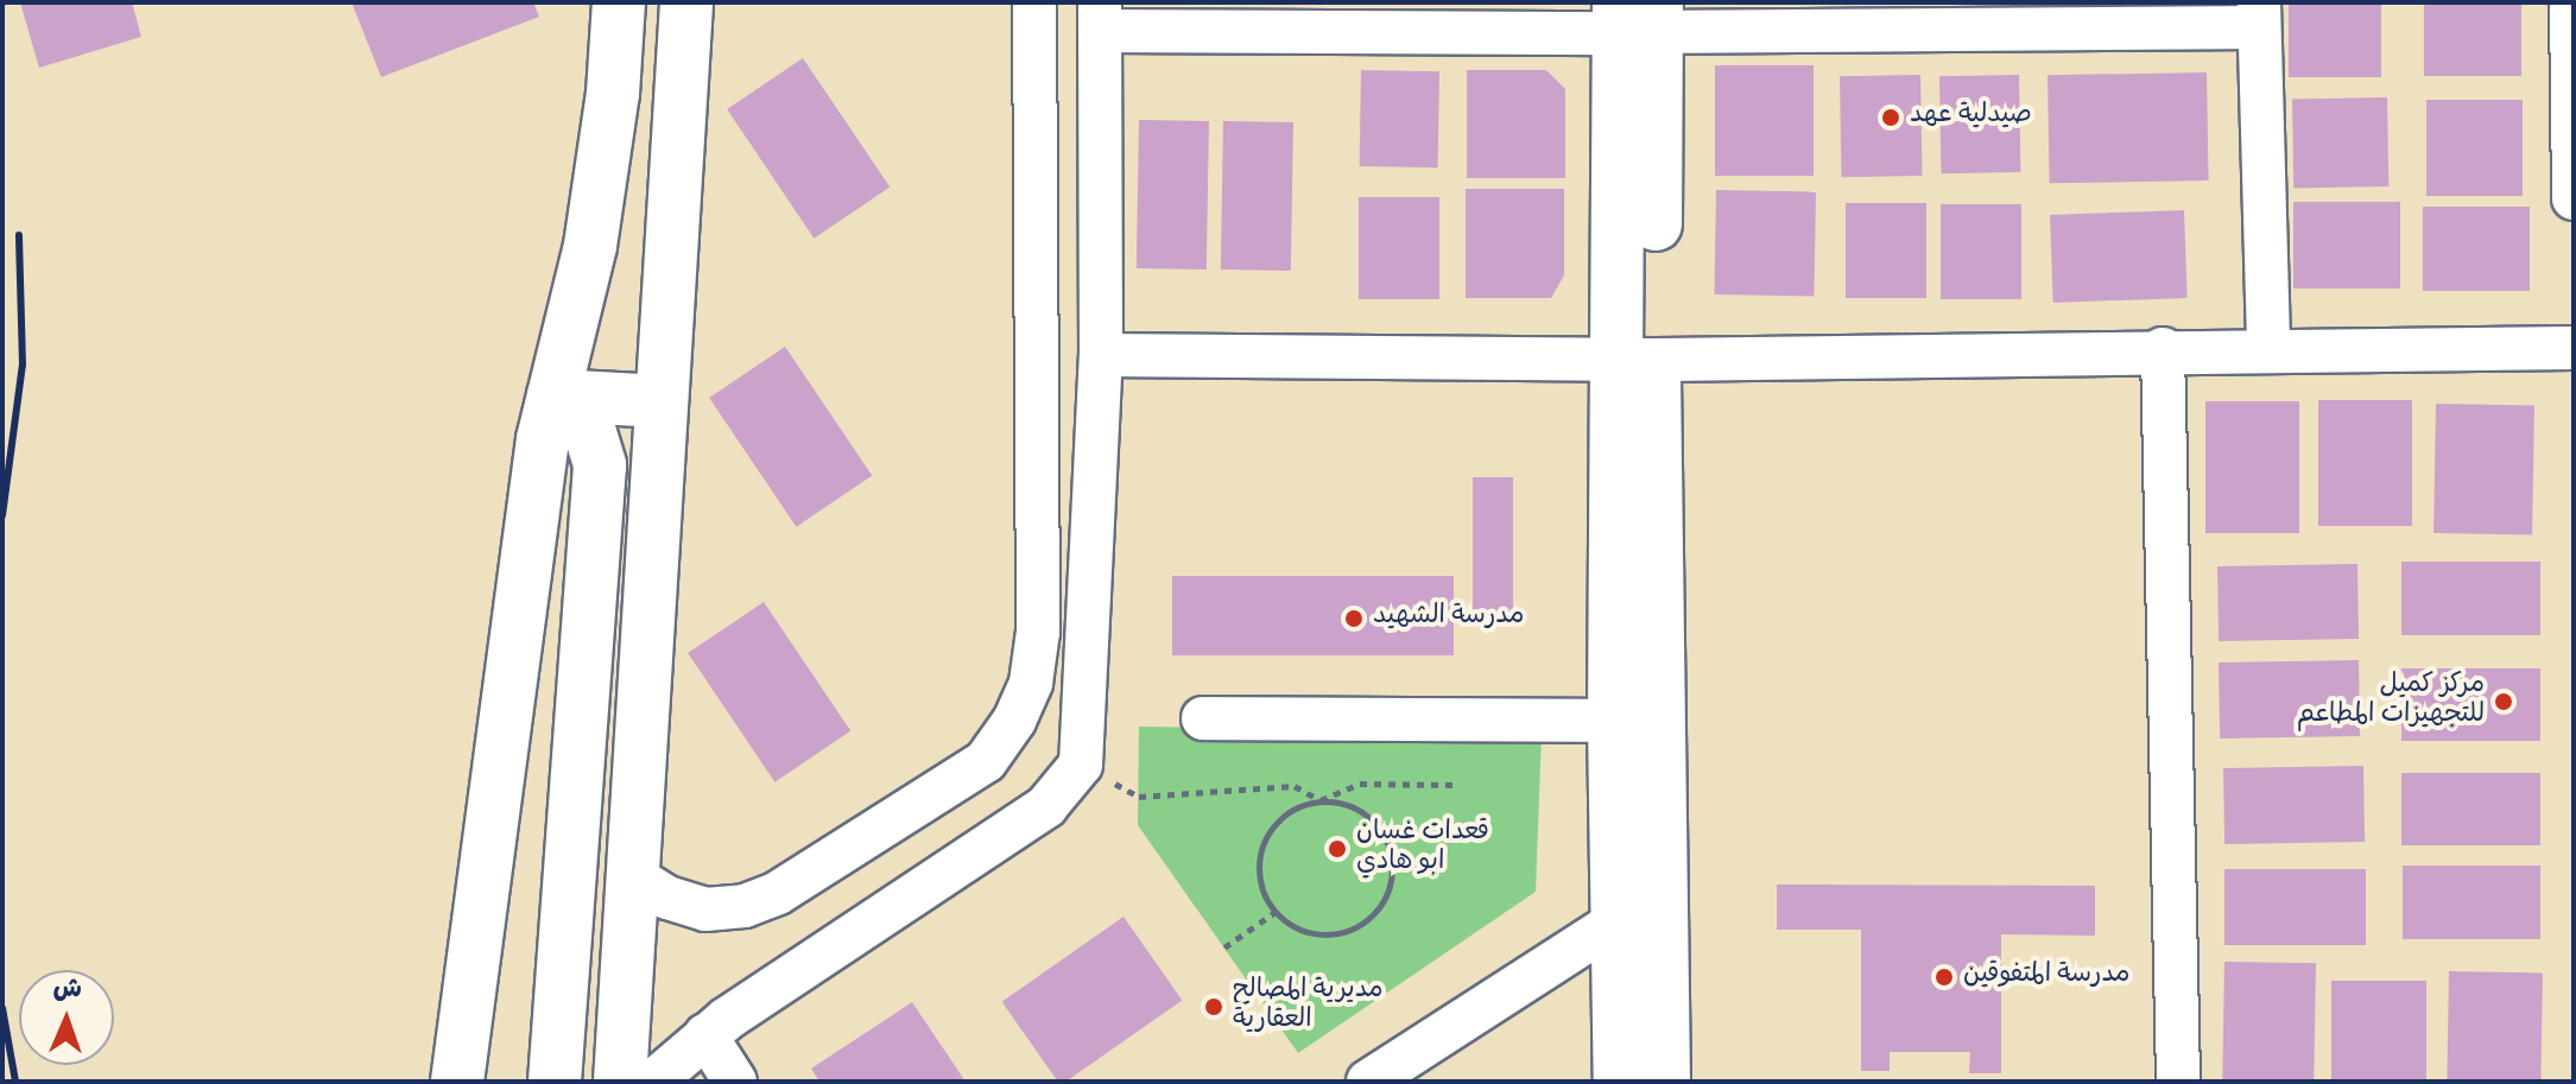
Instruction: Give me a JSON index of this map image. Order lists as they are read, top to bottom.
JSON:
{
  "places": [
    "صيدلية عهد",
    "مدرسة الشهيد",
    "مركز كميل للتجهيزات المطاعم",
    "قعدات غسان ابو هادي",
    "مدرسة المتفوقين",
    "مديرية المصالح العقارية"
  ],
  "north": "top"
}
